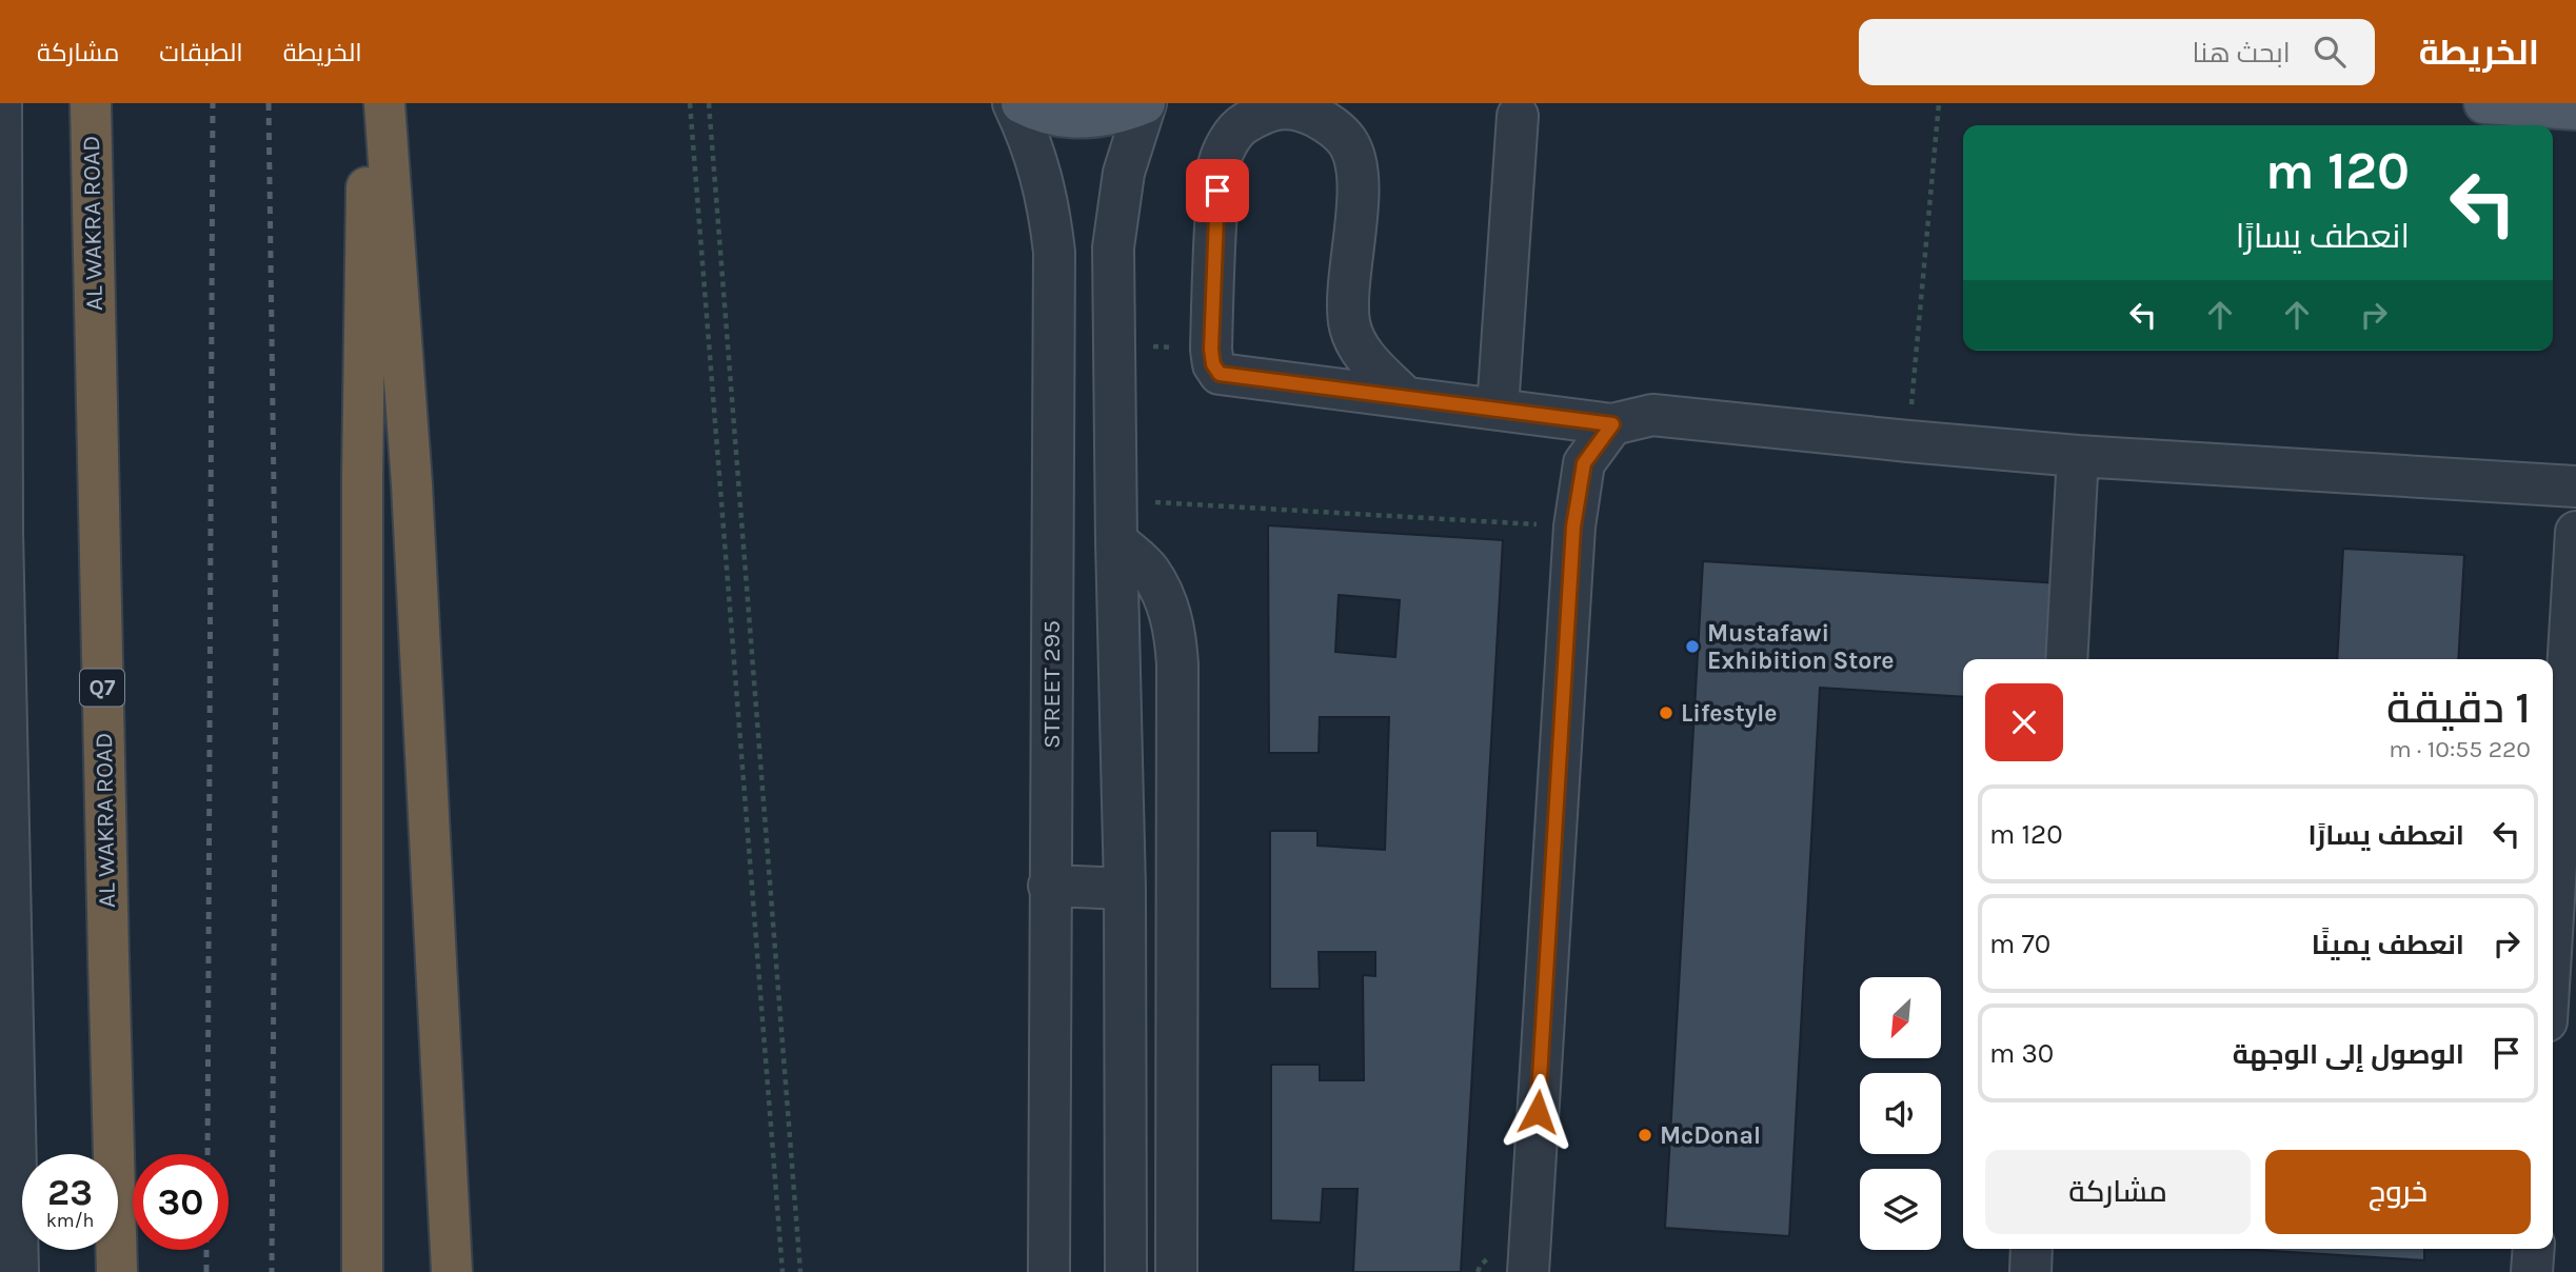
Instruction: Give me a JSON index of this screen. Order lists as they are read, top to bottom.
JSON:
{
  "streets": {
    "highway": ["AL WAKRA ROAD", "Q7"],
    "street": ["STREET 295"]
  },
  "places": ["Mustafawi Exhibition Store", "Lifestyle", "McDonal"],
  "north": "bottom left",
  "page": {
    "header": "الخريطة",
    "search": "ابحث هنا",
    "nav": ["الخريطة", "الطبقات", "مشاركة"],
    "turn": ["120 m", "انعطف يسارًا"],
    "heading": ["1 دقيقة", "220 m · 10:55"],
    "list": [
      {
        "name": "انعطف يسارًا",
        "value": "120 m"
      },
      {
        "name": "انعطف يمينًا",
        "value": "70 m"
      },
      {
        "name": "الوصول إلى الوجهة",
        "value": "30 m"
      }
    ],
    "buttons": ["خروج", "مشاركة"],
    "speed": "23 km/h",
    "limit": "30"
  }
}
